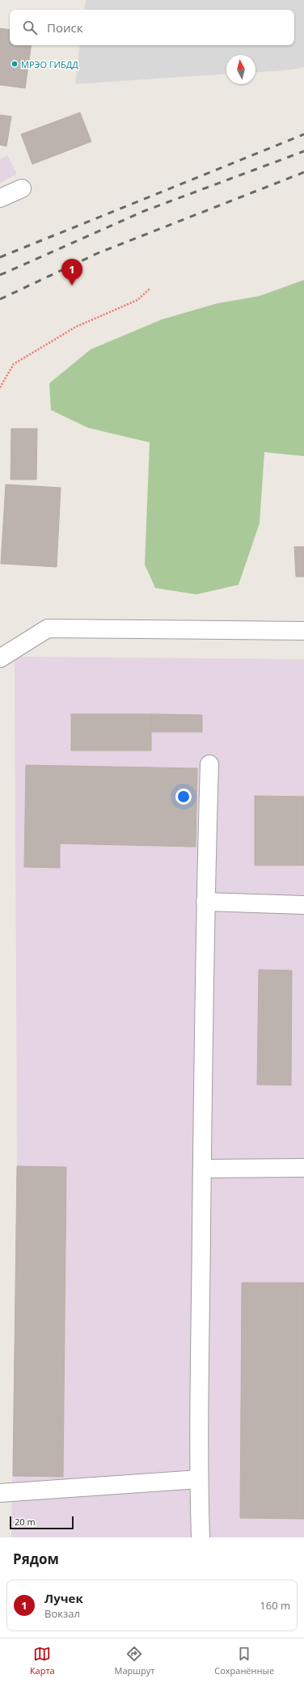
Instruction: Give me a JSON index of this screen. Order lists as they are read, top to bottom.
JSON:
{
  "places": ["МРЭО ГИБДД"],
  "scale_bar": "20 m",
  "north": "top",
  "page": {
    "search": "Поиск",
    "pins": "1",
    "scale": "20 m",
    "heading": "Рядом",
    "list": [
      {
        "mark": "1",
        "name": "Лучек",
        "note": "Вокзал",
        "value": "160 m"
      }
    ],
    "nav": ["Карта", "Маршрут", "Сохранённые"]
  }
}
